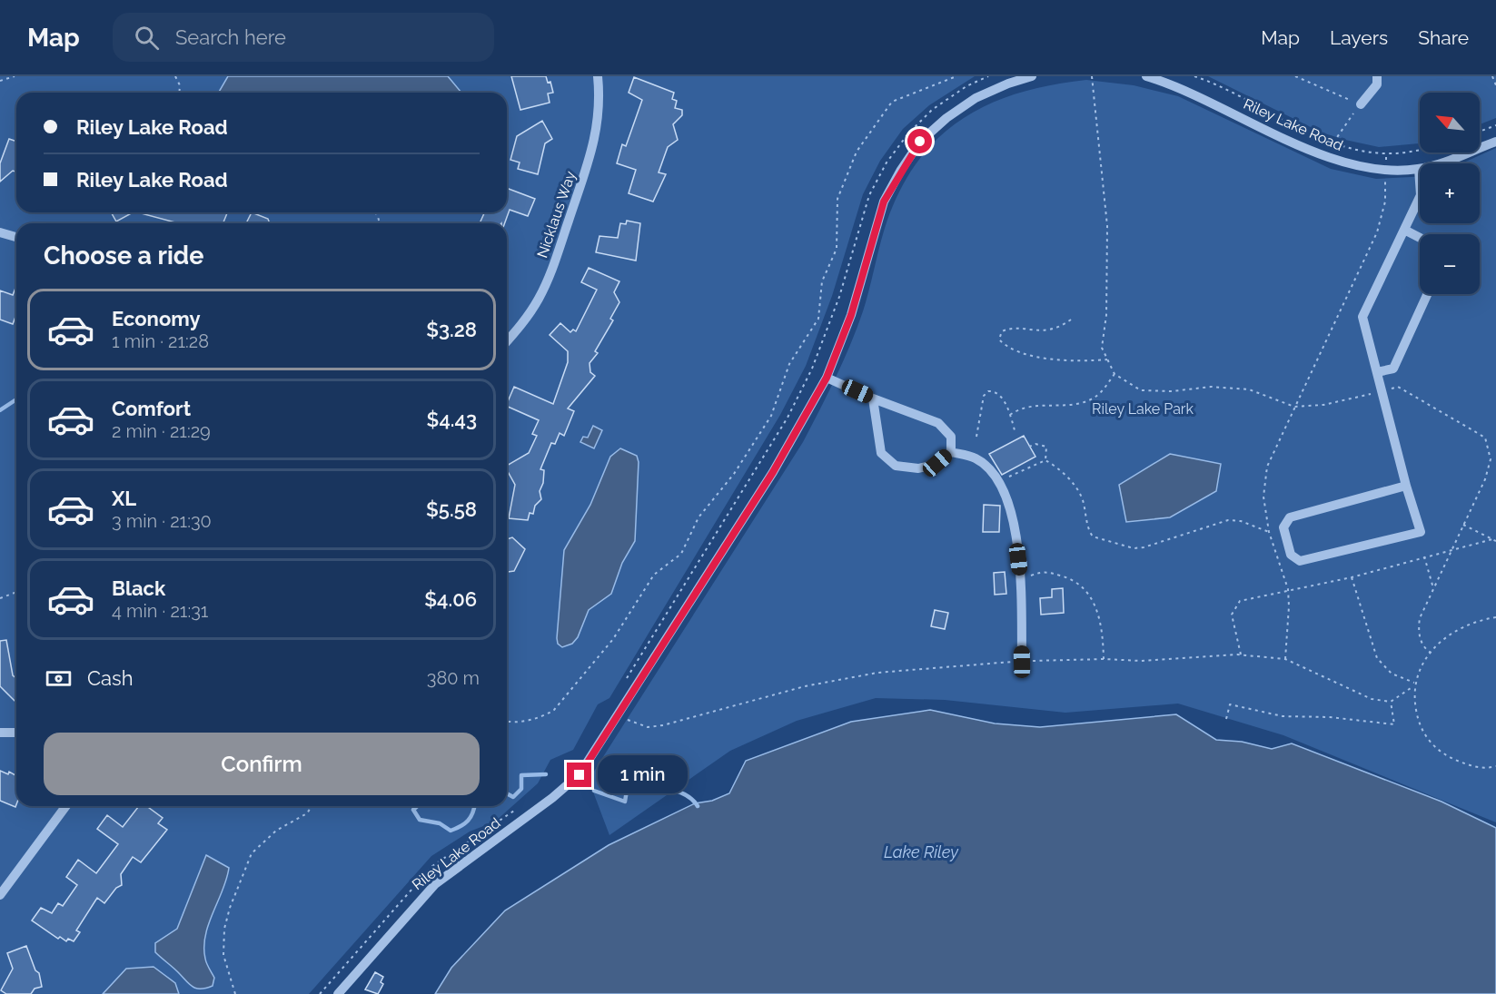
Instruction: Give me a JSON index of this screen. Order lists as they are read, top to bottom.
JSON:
{
  "streets": {
    "street": ["Riley Lake Road", "Nicklaus Way"]
  },
  "water": ["Lake Riley"],
  "parks": ["Riley Lake Park"],
  "north": "top left",
  "page": {
    "header": "Map",
    "search": "Search here",
    "nav": ["Map", "Layers", "Share"],
    "map_buttons": ["+", "−"],
    "banner": ["Riley Lake Road", "Riley Lake Road"],
    "heading": "Choose a ride",
    "list": [
      {
        "name": "Economy",
        "note": "1 min · 21:28",
        "value": "$3.28"
      },
      {
        "name": "Comfort",
        "note": "2 min · 21:29",
        "value": "$4.43"
      },
      {
        "name": "XL",
        "note": "3 min · 21:30",
        "value": "$5.58"
      },
      {
        "name": "Black",
        "note": "4 min · 21:31",
        "value": "$4.06"
      }
    ],
    "pay": ["Cash", "380 m"],
    "buttons": "Confirm",
    "bubble": "1 min"
  }
}
